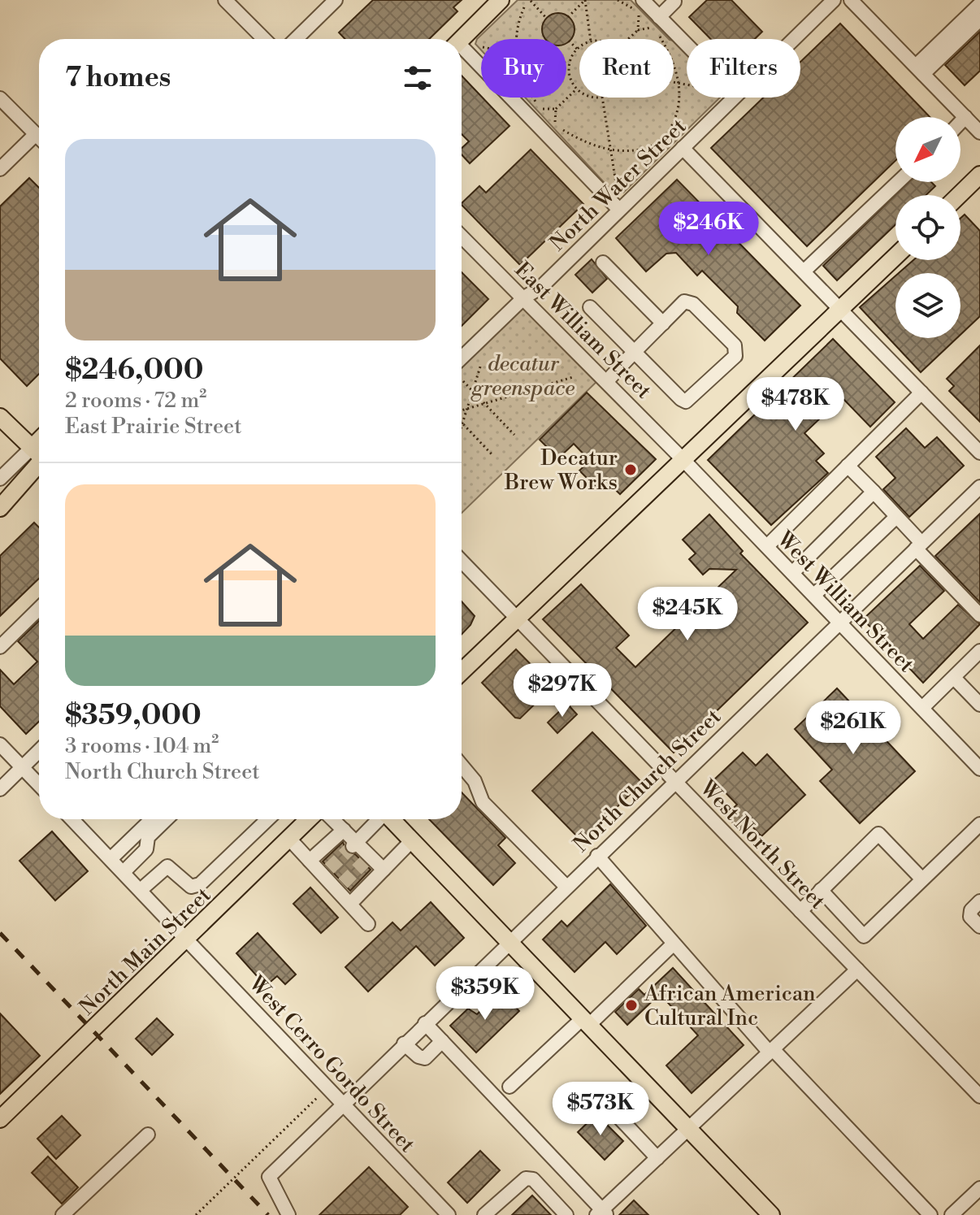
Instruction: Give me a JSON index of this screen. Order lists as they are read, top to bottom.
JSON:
{
  "streets": {
    "main road": ["North Main Street"],
    "street": [
      "North Water Street",
      "East William Street",
      "West William Street",
      "North Church Street",
      "West North Street",
      "West Cerro Gordo Street"
    ]
  },
  "crossings": [
    ["North Water Street", "East William Street"],
    ["East William Street", "West William Street"],
    ["West William Street", "North Church Street"],
    ["North Church Street", "West North Street"],
    ["North Church Street", "West Cerro Gordo Street"],
    ["North Main Street", "West Cerro Gordo Street"]
  ],
  "parks": ["decatur greenspace"],
  "places": ["Decatur Brew Works", "African American Cultural Inc"],
  "north": "bottom left",
  "page": {
    "chip": ["Buy", "Rent", "Filters"],
    "heading": "7 homes",
    "list": [
      {
        "name": "$246,000",
        "note": "2 rooms · 72 m² · East Prairie Street"
      },
      {
        "name": "$359,000",
        "note": "3 rooms · 104 m² · North Church Street"
      }
    ],
    "price": [
      "$246K",
      "$478K",
      "$245K",
      "$297K",
      "$261K",
      "$359K",
      "$573K"
    ]
  }
}
